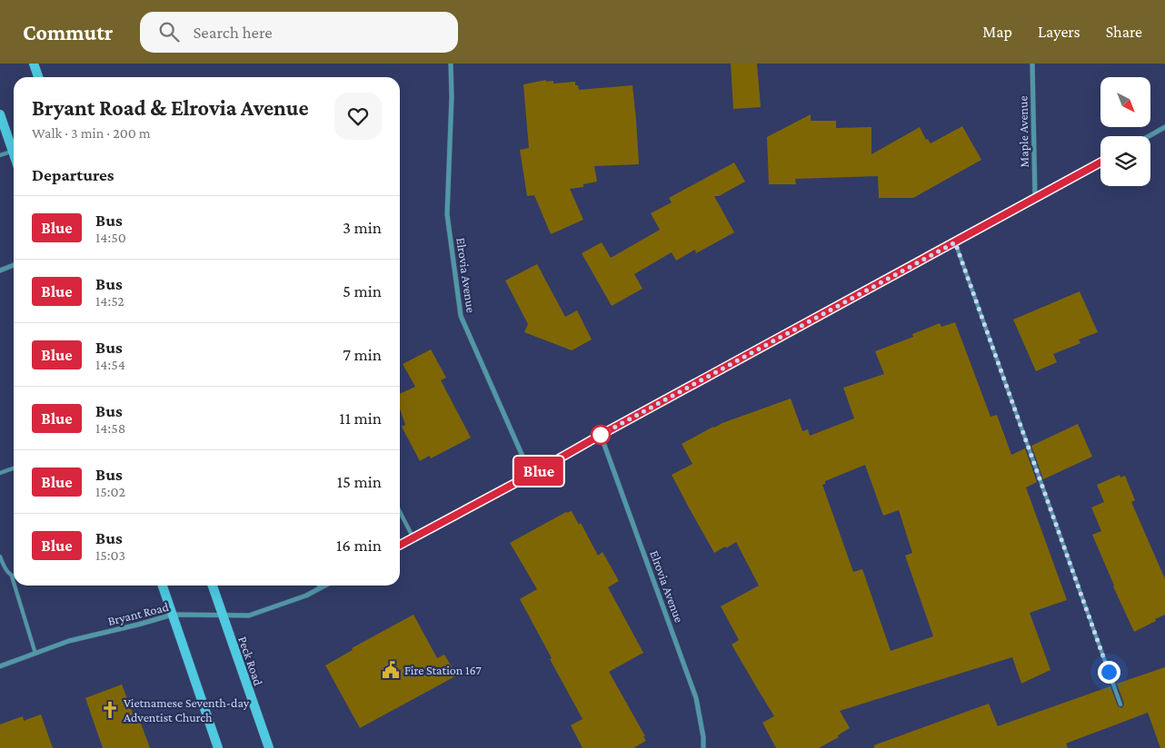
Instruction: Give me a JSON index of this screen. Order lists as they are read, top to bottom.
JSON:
{
  "streets": {
    "main road": ["Peck Road"],
    "street": ["Maple Avenue", "Elrovia Avenue", "Bryant Road"]
  },
  "crossings": [
    ["Bryant Road", "Peck Road"]
  ],
  "places": {
    "public building": ["Fire Station 167"],
    "church": ["Vietnamese Seventh-day Adventist Church"]
  },
  "lines": ["bus line Blue"],
  "north": "bottom right",
  "page": {
    "header": "Commutr",
    "search": "Search here",
    "nav": ["Map", "Layers", "Share"],
    "on_map": "Blue",
    "heading": [
      ["Bryant Road & Elrovia Avenue", "Walk · 3 min · 200 m"],
      "Departures"
    ],
    "list": [
      {
        "mark": "Blue",
        "name": "Bus",
        "note": "14:50",
        "value": "3 min"
      },
      {
        "mark": "Blue",
        "name": "Bus",
        "note": "14:52",
        "value": "5 min"
      },
      {
        "mark": "Blue",
        "name": "Bus",
        "note": "14:54",
        "value": "7 min"
      },
      {
        "mark": "Blue",
        "name": "Bus",
        "note": "14:58",
        "value": "11 min"
      },
      {
        "mark": "Blue",
        "name": "Bus",
        "note": "15:02",
        "value": "15 min"
      },
      {
        "mark": "Blue",
        "name": "Bus",
        "note": "15:03",
        "value": "16 min"
      }
    ]
  }
}
